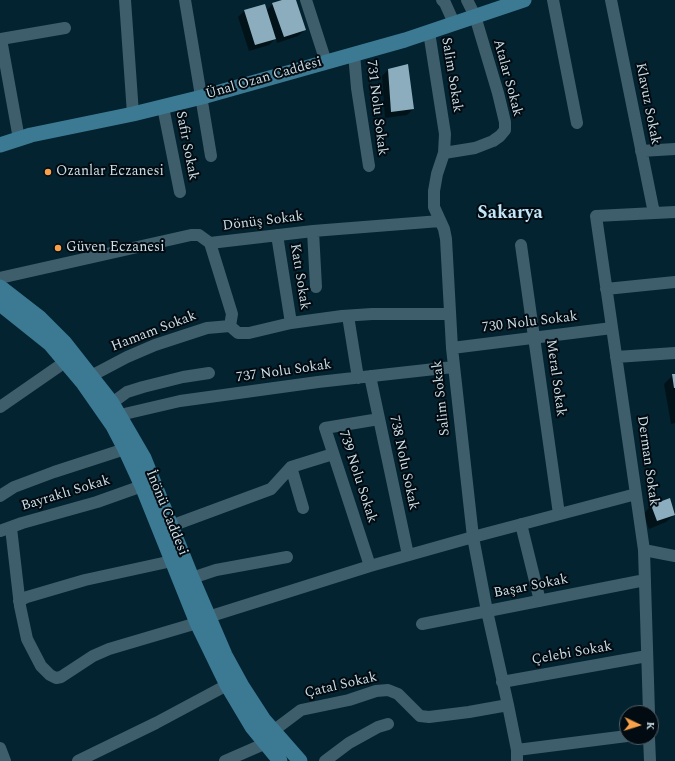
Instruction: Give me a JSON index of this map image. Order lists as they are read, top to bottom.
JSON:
{
  "streets": {
    "main road": ["Ünal Ozan Caddesi", "İnönü Caddesi"],
    "street": [
      "Salim Sokak",
      "Atalar Sokak",
      "Klavuz Sokak",
      "731 Nolu Sokak",
      "Safir Sokak",
      "Dönüş Sokak",
      "Katı Sokak",
      "730 Nolu Sokak",
      "Hamam Sokak",
      "737 Nolu Sokak",
      "Meral Sokak",
      "Derman Sokak",
      "738 Nolu Sokak",
      "739 Nolu Sokak",
      "Bayraklı Sokak",
      "Başar Sokak",
      "Çelebi Sokak",
      "Çatal Sokak"
    ]
  },
  "crossings": [
    ["Salim Sokak", "Atalar Sokak"],
    ["Salim Sokak", "Ünal Ozan Caddesi"],
    ["Salim Sokak", "Dönüş Sokak"],
    ["Salim Sokak", "730 Nolu Sokak"],
    ["Salim Sokak", "737 Nolu Sokak"],
    ["Salim Sokak", "Başar Sokak"],
    ["Salim Sokak", "Çelebi Sokak"],
    ["Salim Sokak", "Çatal Sokak"],
    ["Atalar Sokak", "Ünal Ozan Caddesi"],
    ["Ünal Ozan Caddesi", "731 Nolu Sokak"],
    ["Ünal Ozan Caddesi", "Safir Sokak"],
    ["Klavuz Sokak", "Derman Sokak"],
    ["Dönüş Sokak", "Katı Sokak"],
    ["730 Nolu Sokak", "Meral Sokak"],
    ["730 Nolu Sokak", "Derman Sokak"],
    ["Hamam Sokak", "İnönü Caddesi"],
    ["737 Nolu Sokak", "738 Nolu Sokak"],
    ["737 Nolu Sokak", "İnönü Caddesi"],
    ["Derman Sokak", "Başar Sokak"],
    ["Derman Sokak", "Çelebi Sokak"],
    ["738 Nolu Sokak", "739 Nolu Sokak"],
    ["Bayraklı Sokak", "İnönü Caddesi"],
    ["İnönü Caddesi", "Çatal Sokak"]
  ],
  "districts": ["Sakarya"],
  "places": ["Ozanlar Eczanesi", "Güven Eczanesi"],
  "north": "right"
}
